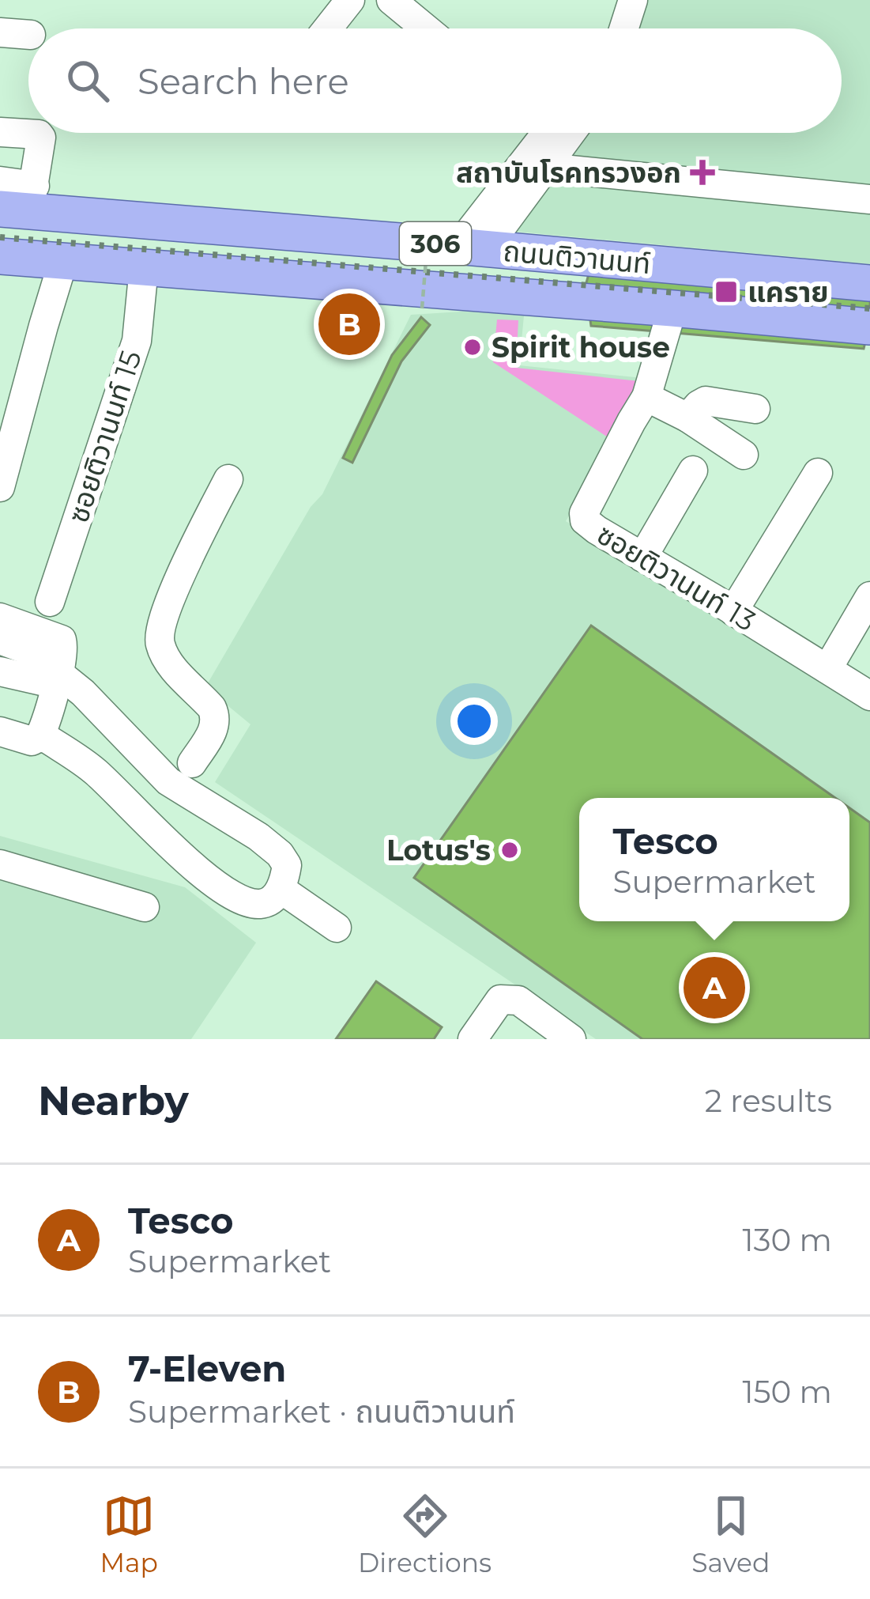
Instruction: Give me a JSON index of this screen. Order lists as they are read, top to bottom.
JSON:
{
  "streets": {
    "main road": ["306", "ถนนติวานนท์"],
    "street": ["ซอยติวานนท์ 15", "ซอยติวานนท์ 13"]
  },
  "crossings": [
    ["ถนนติวานนท์", "ซอยติวานนท์ 15"],
    ["ถนนติวานนท์", "ซอยติวานนท์ 13"]
  ],
  "places": {
    "health": ["สถาบันโรคทรวงอก"],
    "transit": ["แคราย"],
    "other": ["Spirit house", "Lotus's"]
  },
  "page": {
    "search": "Search here",
    "pins": ["B", "A"],
    "popup": ["Tesco", "Supermarket"],
    "heading": ["Nearby", "2 results"],
    "list": [
      {
        "mark": "A",
        "name": "Tesco",
        "note": "Supermarket",
        "value": "130 m"
      },
      {
        "mark": "B",
        "name": "7-Eleven",
        "note": "Supermarket · ถนนติวานนท์",
        "value": "150 m"
      }
    ],
    "nav": ["Map", "Directions", "Saved"]
  }
}
